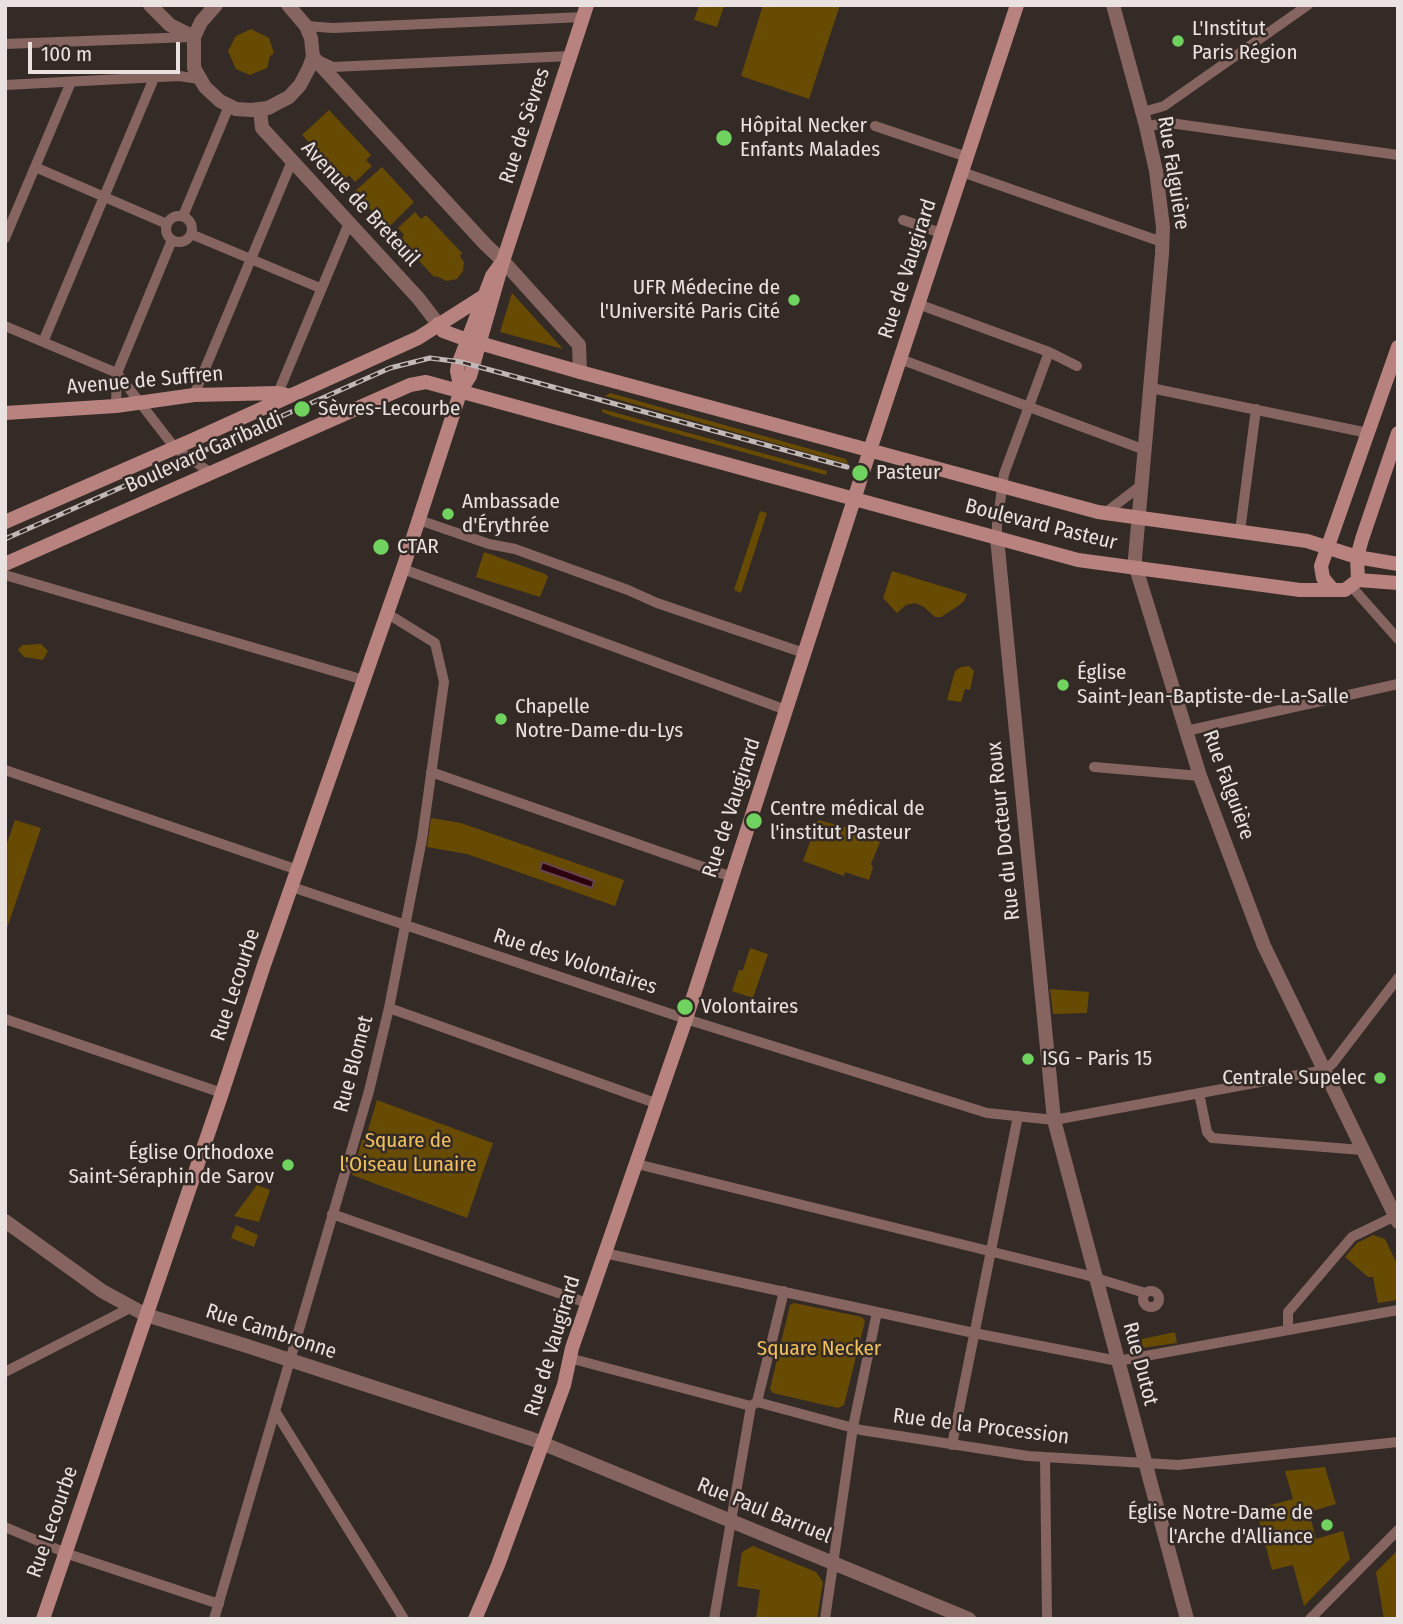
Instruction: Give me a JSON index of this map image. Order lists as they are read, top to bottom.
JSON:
{
  "streets": {
    "main road": [
      "Rue de Sèvres",
      "Rue de Vaugirard",
      "Avenue de Suffren",
      "Boulevard Garibaldi",
      "Boulevard Pasteur",
      "Rue Lecourbe"
    ],
    "street": [
      "Rue Falguière",
      "Avenue de Breteuil",
      "Rue du Docteur Roux",
      "Rue des Volontaires",
      "Rue Blomet",
      "Rue Cambronne",
      "Rue Dutot",
      "Rue de la Procession",
      "Rue Paul Barruel"
    ]
  },
  "crossings": [
    ["Rue de Sèvres", "Boulevard Garibaldi"],
    ["Rue de Sèvres", "Boulevard Pasteur"],
    ["Rue de Sèvres", "Rue Lecourbe"],
    ["Rue Falguière", "Boulevard Pasteur"],
    ["Rue Falguière", "Rue des Volontaires"],
    ["Avenue de Breteuil", "Boulevard Garibaldi"],
    ["Rue de Vaugirard", "Boulevard Pasteur"],
    ["Rue de Vaugirard", "Rue des Volontaires"],
    ["Rue de Vaugirard", "Rue Cambronne"],
    ["Rue de Vaugirard", "Rue de la Procession"],
    ["Rue de Vaugirard", "Rue Paul Barruel"],
    ["Avenue de Suffren", "Boulevard Garibaldi"],
    ["Boulevard Garibaldi", "Boulevard Pasteur"],
    ["Boulevard Garibaldi", "Rue Lecourbe"],
    ["Boulevard Pasteur", "Rue du Docteur Roux"],
    ["Boulevard Pasteur", "Rue Lecourbe"],
    ["Rue du Docteur Roux", "Rue des Volontaires"],
    ["Rue du Docteur Roux", "Rue Dutot"],
    ["Rue des Volontaires", "Rue Lecourbe"],
    ["Rue des Volontaires", "Rue Blomet"],
    ["Rue des Volontaires", "Rue Dutot"],
    ["Rue Lecourbe", "Rue Blomet"],
    ["Rue Lecourbe", "Rue Cambronne"],
    ["Rue Blomet", "Rue Cambronne"],
    ["Rue Cambronne", "Rue Paul Barruel"],
    ["Rue Dutot", "Rue de la Procession"]
  ],
  "parks": ["Square de l'Oiseau Lunaire", "Square Necker"],
  "places": [
    "L'Institut Paris Région",
    "Hôpital Necker Enfants Malades",
    "UFR Médecine de l'Université Paris Cité",
    "Sèvres-Lecourbe",
    "Pasteur",
    "Ambassade d'Érythrée",
    "CTAR",
    "Église Saint-Jean-Baptiste-de-La-Salle",
    "Chapelle Notre-Dame-du-Lys",
    "Centre médical de l'institut Pasteur",
    "Volontaires",
    "ISG - Paris 15",
    "Centrale Supelec",
    "Église Orthodoxe Saint-Séraphin de Sarov",
    "Église Notre-Dame de l'Arche d'Alliance"
  ],
  "scale_bar": "100 m"
}
